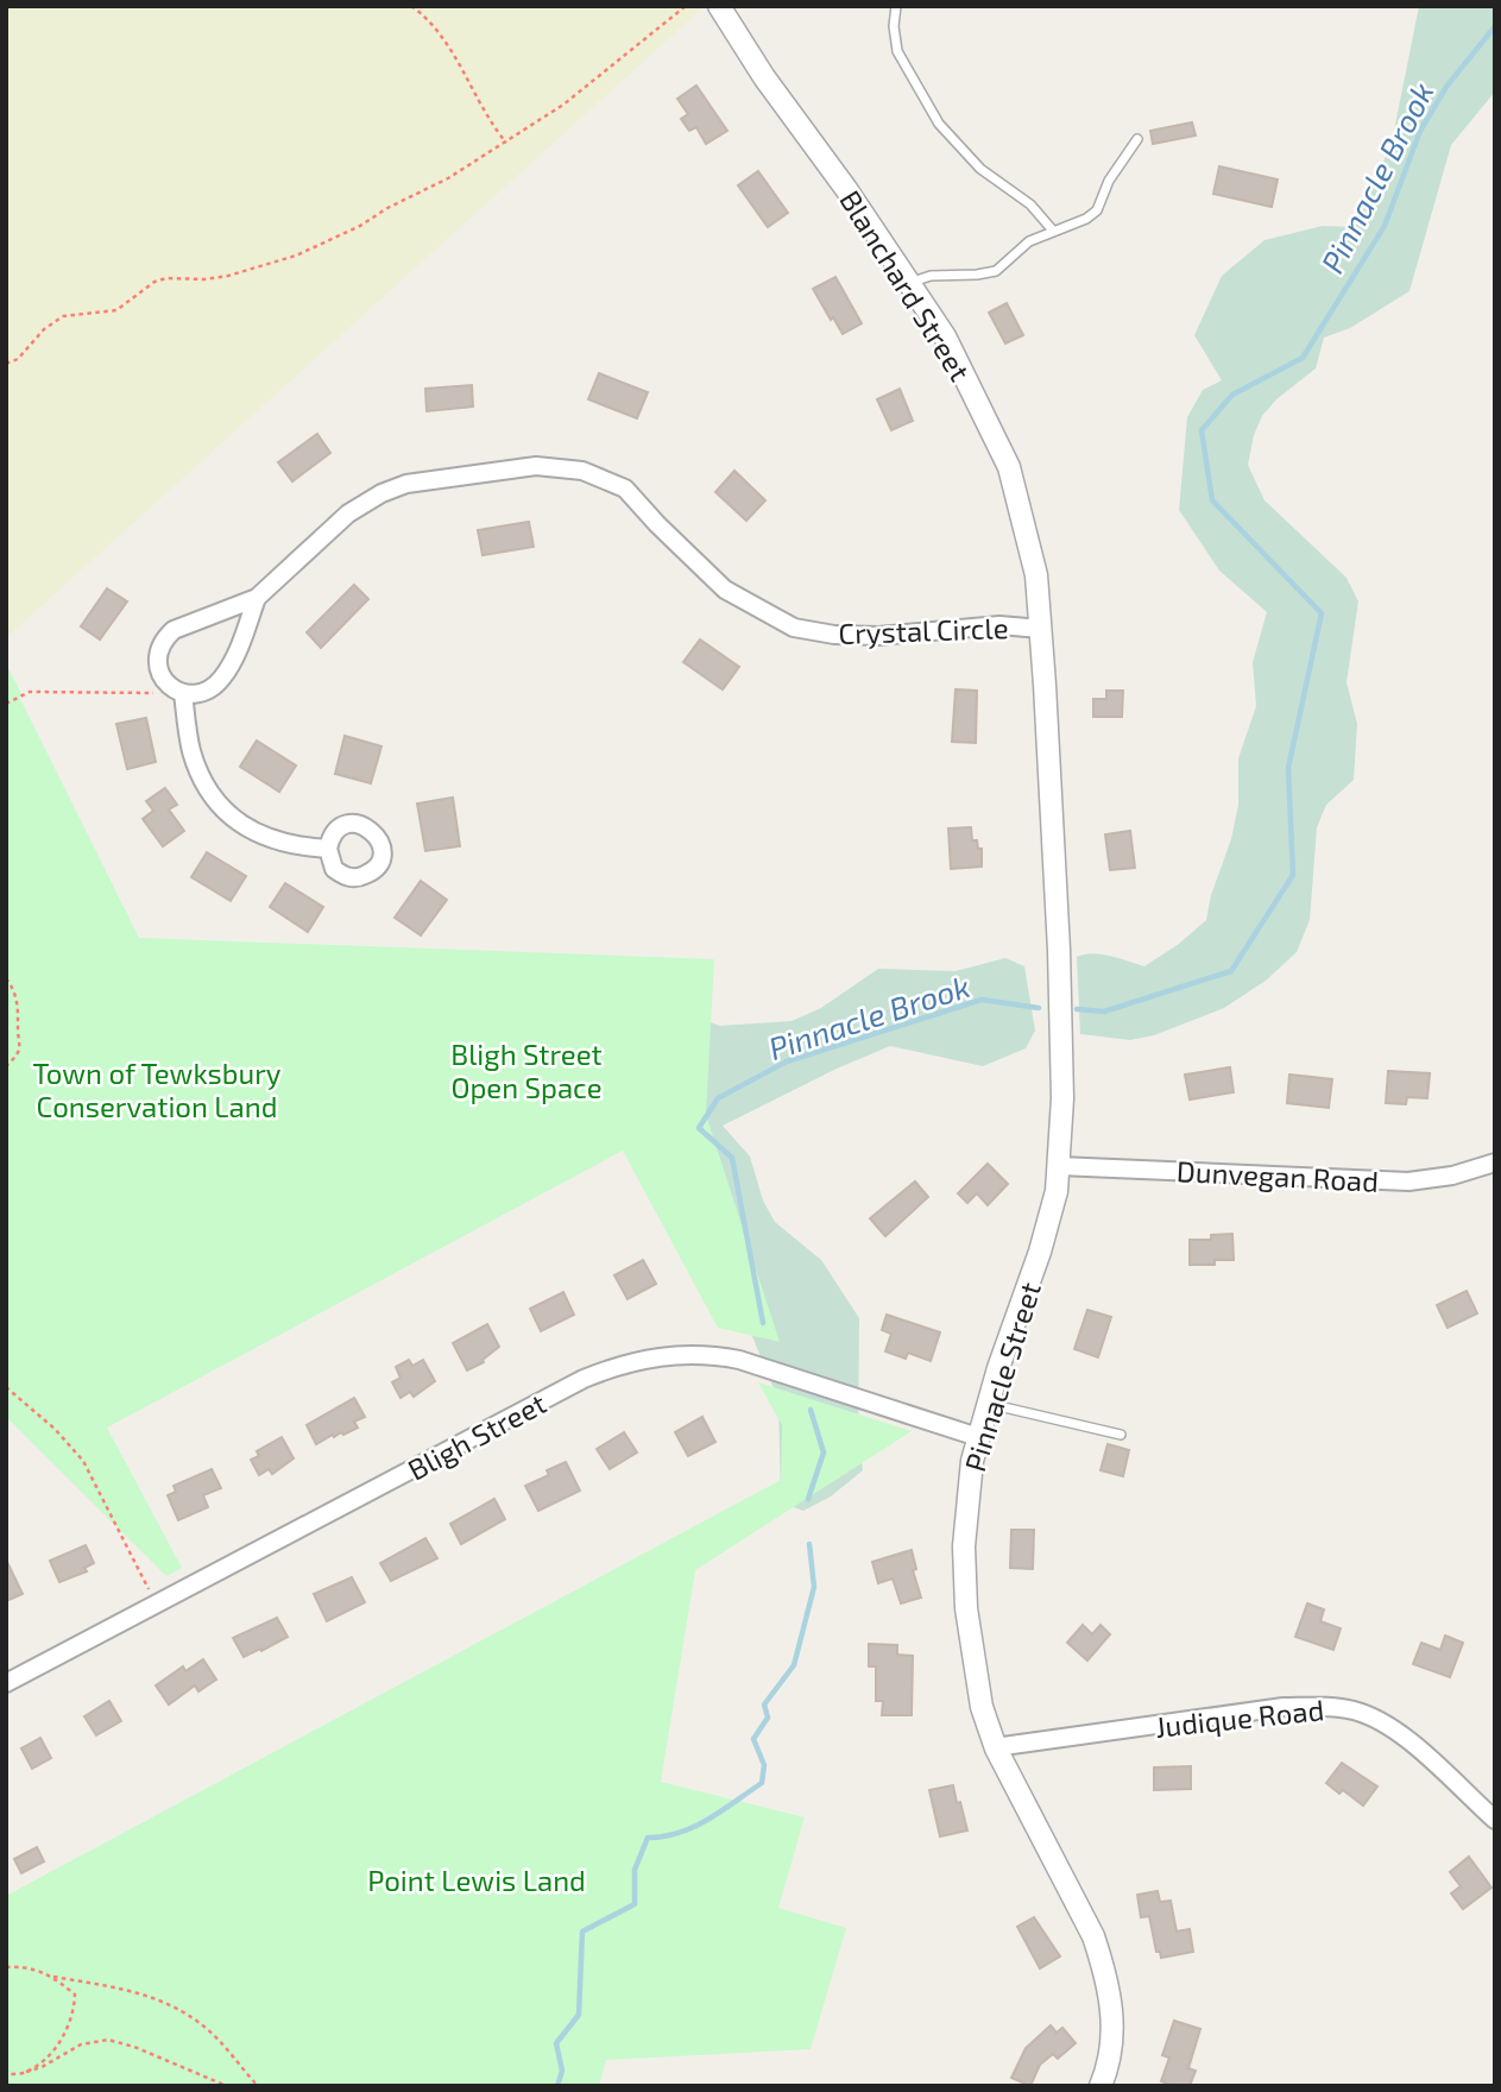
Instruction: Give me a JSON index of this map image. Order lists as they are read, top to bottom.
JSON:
{
  "streets": {
    "street": [
      "Blanchard Street",
      "Crystal Circle",
      "Dunvegan Road",
      "Pinnacle Street",
      "Bligh Street",
      "Judique Road"
    ]
  },
  "crossings": [
    ["Blanchard Street", "Crystal Circle"],
    ["Blanchard Street", "Pinnacle Street"],
    ["Dunvegan Road", "Pinnacle Street"],
    ["Pinnacle Street", "Bligh Street"],
    ["Pinnacle Street", "Judique Road"]
  ],
  "water": ["Pinnacle Brook"],
  "parks": ["Bligh Street Open Space", "Town of Tewksbury Conservation Land", "Point Lewis Land"]
}
